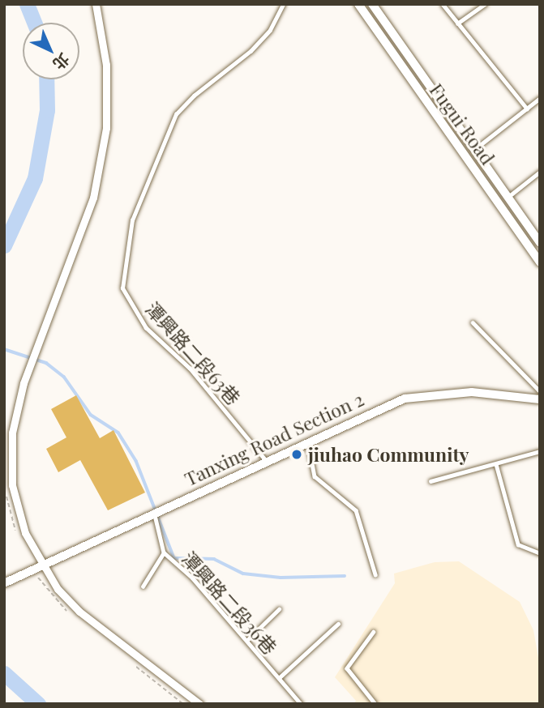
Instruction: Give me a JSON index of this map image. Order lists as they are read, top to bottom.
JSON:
{
  "streets": {
    "street": ["Fugui Road", "Tanxing Road Section 2"],
    "lane": ["潭興路二段63巷", "潭興路二段36巷"]
  },
  "crossings": [
    ["潭興路二段63巷", "Tanxing Road Section 2"],
    ["Tanxing Road Section 2", "潭興路二段36巷"]
  ],
  "places": ["jiuhao Community"],
  "north": "bottom right"
}
